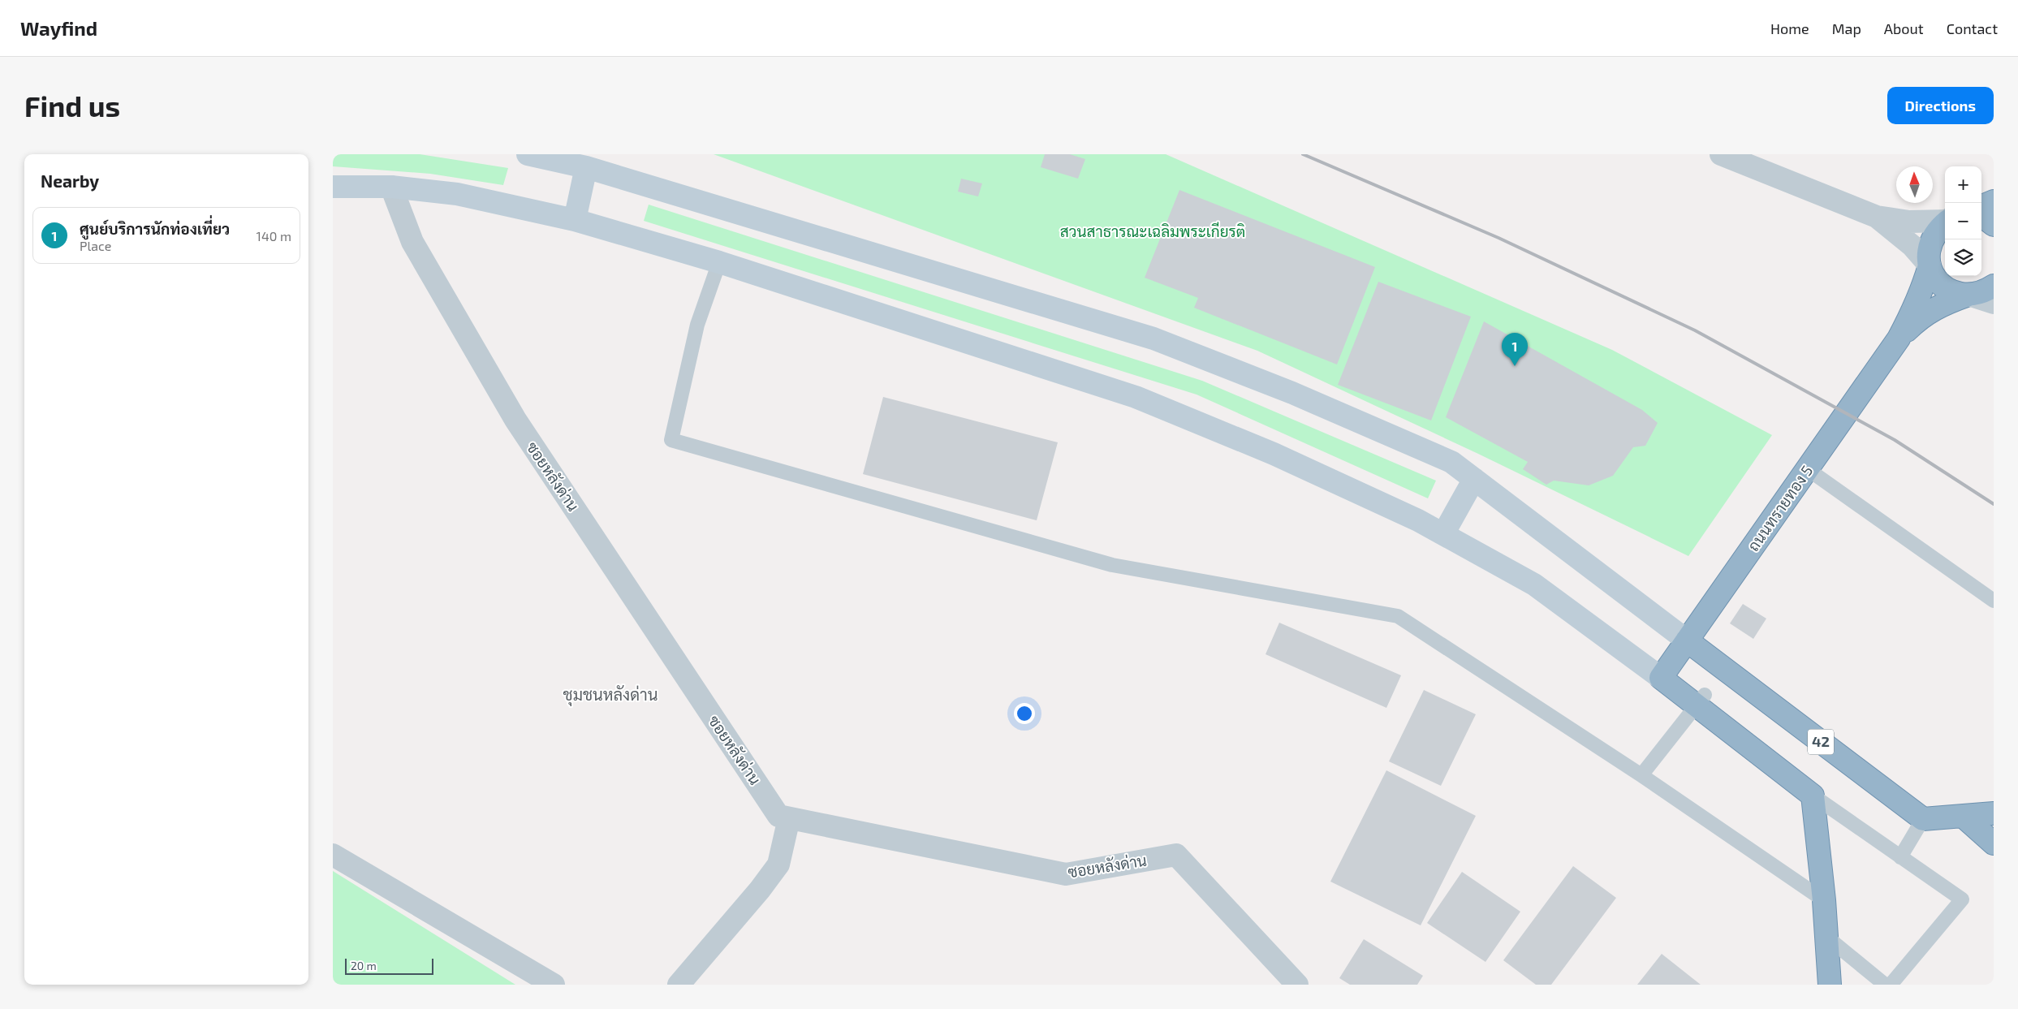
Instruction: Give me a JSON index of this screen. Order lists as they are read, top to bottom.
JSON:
{
  "streets": {
    "highway": ["ถนนทรายทอง 5", "42"],
    "street": ["ซอยหลังด่าน"]
  },
  "crossings": [
    ["ถนนทรายทอง 5", "42"]
  ],
  "districts": ["ชุมชนหลังด่าน"],
  "parks": ["สวนสาธารณะเฉลิมพระเกียรติ"],
  "scale_bar": "20 m",
  "north": "top",
  "page": {
    "header": "Wayfind",
    "nav": [
      "Home",
      "Map",
      "About",
      "Contact"
    ],
    "buttons": "Directions",
    "title": "Find us",
    "heading": "Nearby",
    "map_buttons": ["+", "−"],
    "list": [
      {
        "mark": "1",
        "name": "ศูนย์บริการนักท่องเที่ยว",
        "note": "Place",
        "value": "140 m"
      }
    ],
    "pins": "1",
    "scale": "20 m"
  }
}
